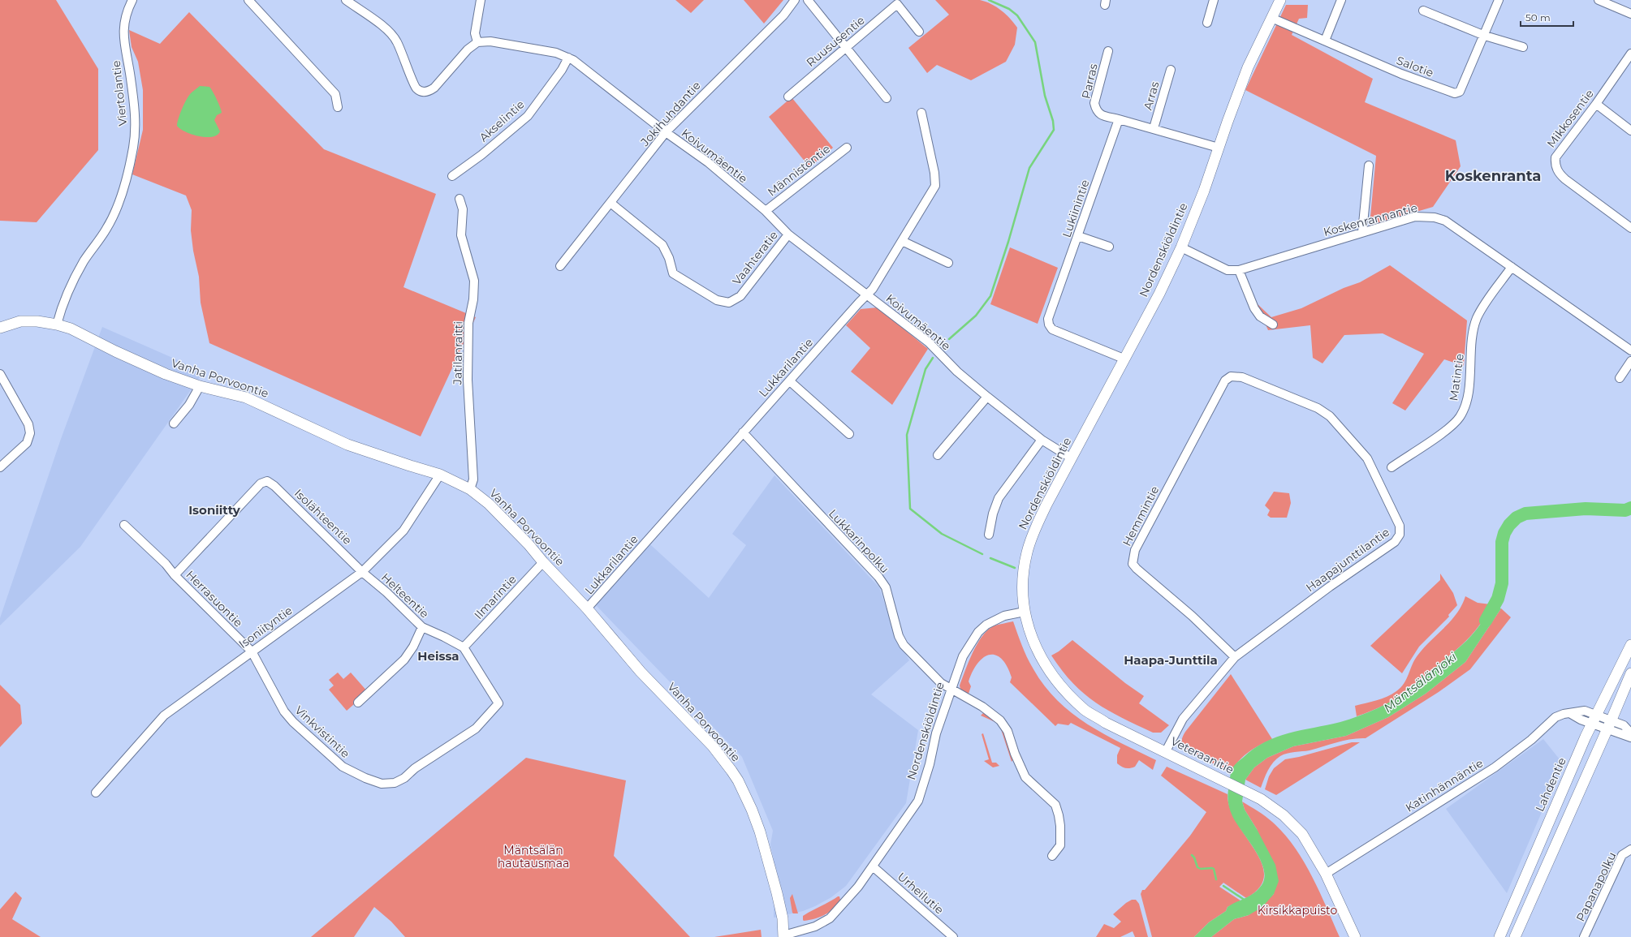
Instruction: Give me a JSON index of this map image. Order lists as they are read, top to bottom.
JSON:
{
  "streets": {
    "main road": [
      "Nordenskiöldintie",
      "Vanha Porvoontie",
      "Veteraanitie",
      "Lahdentie"
    ],
    "street": [
      "Ruususentie",
      "Salotie",
      "Parras",
      "Viertolantie",
      "Arras",
      "Jokihuhdantie",
      "Mikkosentie",
      "Akselintie",
      "Koivumäentie",
      "Männistöntie",
      "Lukiinintie",
      "Koskenrannantie",
      "Vaahteratie",
      "Jatilanraitti",
      "Lukkarilantie",
      "Matintie",
      "Hemmintie",
      "Isolähteentie",
      "Lukkarinpolku",
      "Haapajunttilantie",
      "Helteentie",
      "Ilmarintie",
      "Herrasuontie",
      "Isoniityntie",
      "Vinkvistintie",
      "Katinhännäntie",
      "Papanapolku",
      "Urheilutie"
    ]
  },
  "crossings": [
    ["Salotie", "Nordenskiöldintie"],
    ["Parras", "Lukiinintie"],
    ["Viertolantie", "Vanha Porvoontie"],
    ["Jokihuhdantie", "Koivumäentie"],
    ["Jokihuhdantie", "Vaahteratie"],
    ["Akselintie", "Koivumäentie"],
    ["Koivumäentie", "Männistöntie"],
    ["Koivumäentie", "Nordenskiöldintie"],
    ["Koivumäentie", "Vaahteratie"],
    ["Koivumäentie", "Lukkarilantie"],
    ["Lukiinintie", "Nordenskiöldintie"],
    ["Koskenrannantie", "Nordenskiöldintie"],
    ["Koskenrannantie", "Matintie"],
    ["Nordenskiöldintie", "Vanha Porvoontie"],
    ["Nordenskiöldintie", "Lukkarinpolku"],
    ["Nordenskiöldintie", "Veteraanitie"],
    ["Nordenskiöldintie", "Urheilutie"],
    ["Jatilanraitti", "Vanha Porvoontie"],
    ["Lukkarilantie", "Vanha Porvoontie"],
    ["Lukkarilantie", "Lukkarinpolku"],
    ["Vanha Porvoontie", "Ilmarintie"],
    ["Vanha Porvoontie", "Isoniityntie"],
    ["Hemmintie", "Haapajunttilantie"],
    ["Isolähteentie", "Helteentie"],
    ["Isolähteentie", "Herrasuontie"],
    ["Isolähteentie", "Isoniityntie"],
    ["Haapajunttilantie", "Veteraanitie"],
    ["Helteentie", "Ilmarintie"],
    ["Helteentie", "Isoniityntie"],
    ["Helteentie", "Vinkvistintie"],
    ["Herrasuontie", "Isoniityntie"],
    ["Herrasuontie", "Vinkvistintie"],
    ["Isoniityntie", "Vinkvistintie"],
    ["Veteraanitie", "Katinhännäntie"],
    ["Lahdentie", "Katinhännäntie"]
  ],
  "districts": [
    "Koskenranta",
    "Isoniitty",
    "Heissa",
    "Haapa-Junttila"
  ],
  "water": ["Mäntsälänjoki"],
  "parks": ["Mäntsälän hautausmaa", "Kirsikkapuisto"],
  "scale_bar": "50 m"
}
